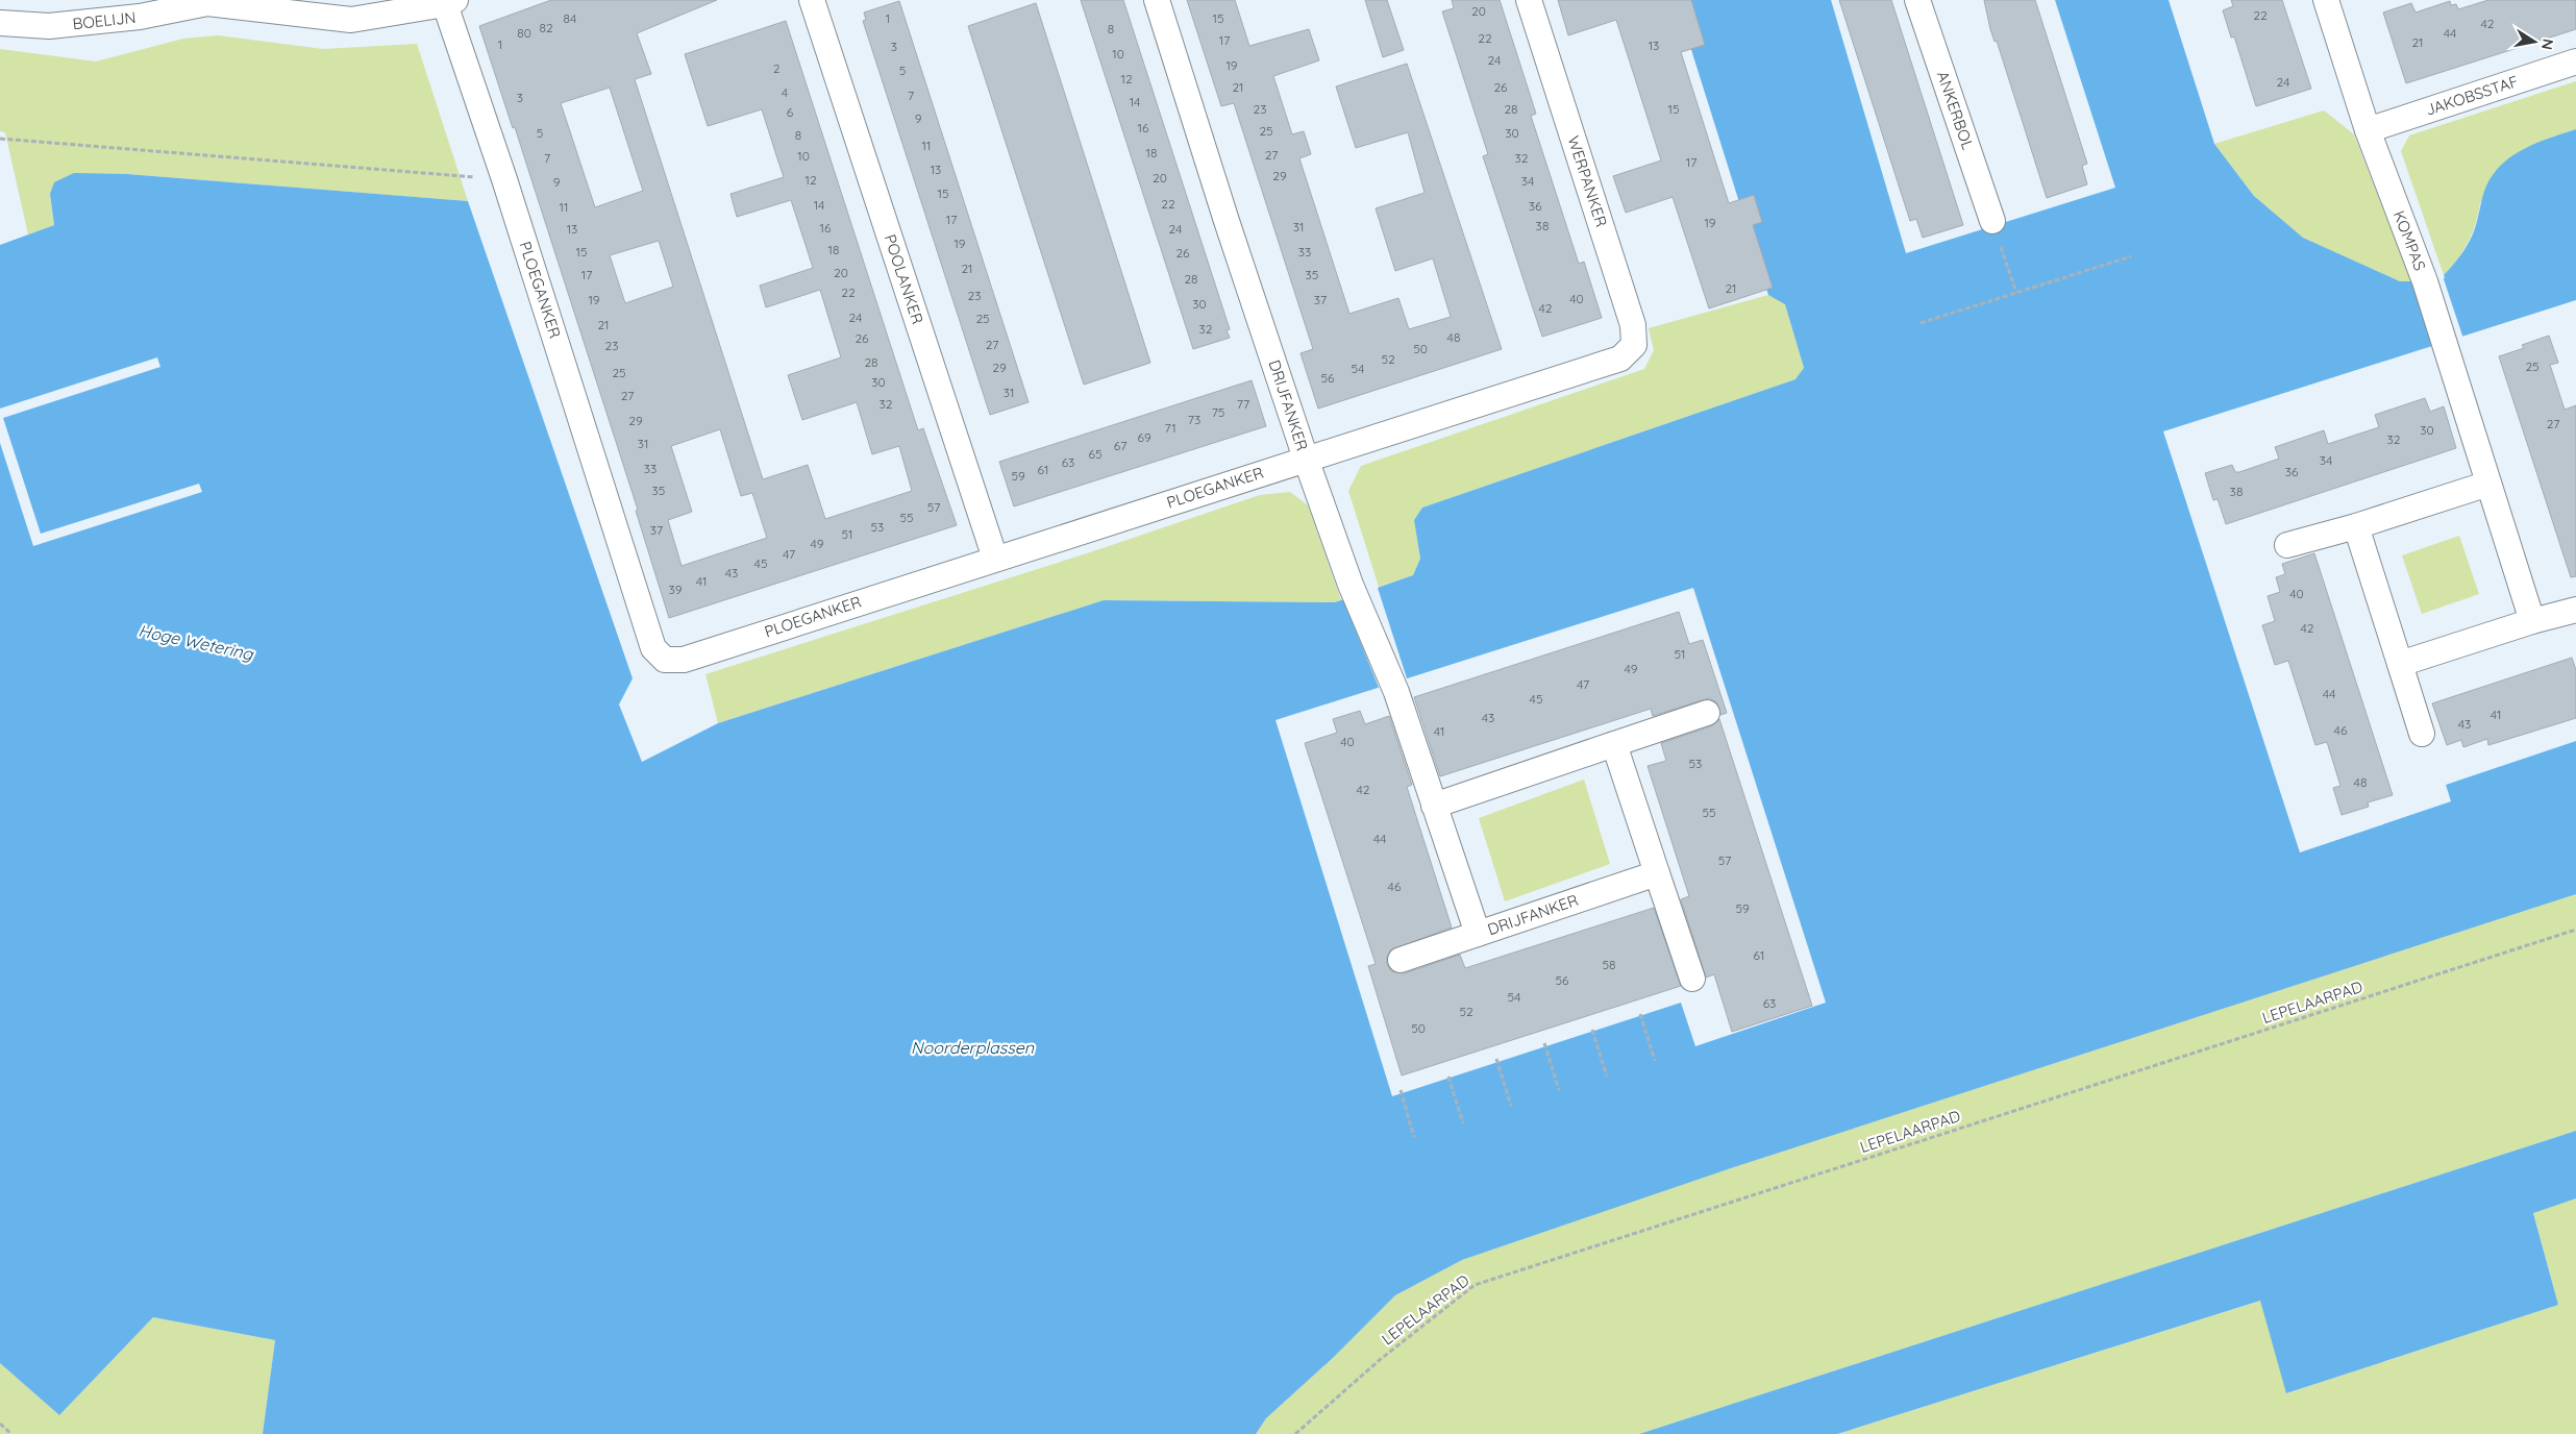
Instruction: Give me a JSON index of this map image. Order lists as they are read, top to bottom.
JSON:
{
  "streets": {
    "street": [
      "BOELIJN",
      "JAKOBSSTAF",
      "ANKERBOL",
      "WERPANKER",
      "KOMPAS",
      "POOLANKER",
      "PLOEGANKER",
      "DRIJFANKER"
    ],
    "path": ["LEPELAARPAD"]
  },
  "crossings": [
    ["BOELIJN", "PLOEGANKER"],
    ["JAKOBSSTAF", "KOMPAS"],
    ["WERPANKER", "PLOEGANKER"],
    ["POOLANKER", "PLOEGANKER"],
    ["PLOEGANKER", "DRIJFANKER"]
  ],
  "water": ["Hoge Wetering", "Noorderplassen"],
  "house_numbers": [
    "20",
    "22",
    "84",
    "1",
    "15",
    "42",
    "82",
    "8",
    "80",
    "44",
    "22",
    "17",
    "21",
    "1",
    "13",
    "3",
    "10",
    "24",
    "19",
    "2",
    "5",
    "12",
    "24",
    "21",
    "26",
    "4",
    "7",
    "3",
    "14",
    "23",
    "28",
    "15",
    "6",
    "9",
    "16",
    "25",
    "5",
    "30",
    "8",
    "11",
    "18",
    "27",
    "10",
    "7",
    "32",
    "17",
    "13",
    "29",
    "20",
    "12",
    "34",
    "9",
    "15",
    "22",
    "14",
    "36",
    "11",
    "17",
    "19",
    "38",
    "31",
    "16",
    "13",
    "24",
    "19",
    "18",
    "15",
    "33",
    "26",
    "21",
    "20",
    "17",
    "35",
    "28",
    "21",
    "22",
    "23",
    "40",
    "19",
    "37",
    "30",
    "42",
    "24",
    "25",
    "21",
    "32",
    "48",
    "26",
    "27",
    "23",
    "50",
    "52",
    "28",
    "25",
    "29",
    "54",
    "25",
    "56",
    "30",
    "31",
    "27",
    "32",
    "77",
    "75",
    "73",
    "29",
    "27",
    "71",
    "30",
    "69",
    "32",
    "31",
    "67",
    "65",
    "34",
    "63",
    "33",
    "61",
    "36",
    "59",
    "35",
    "38",
    "57",
    "55",
    "53",
    "37",
    "51",
    "49",
    "47",
    "45",
    "43",
    "41",
    "39",
    "40",
    "42",
    "51",
    "49",
    "47",
    "44",
    "45",
    "41",
    "43",
    "43",
    "46",
    "41",
    "40",
    "53",
    "48",
    "42",
    "55",
    "44",
    "57",
    "46",
    "59",
    "61",
    "58",
    "56",
    "54",
    "63",
    "52",
    "50"
  ],
  "north": "right"
}
